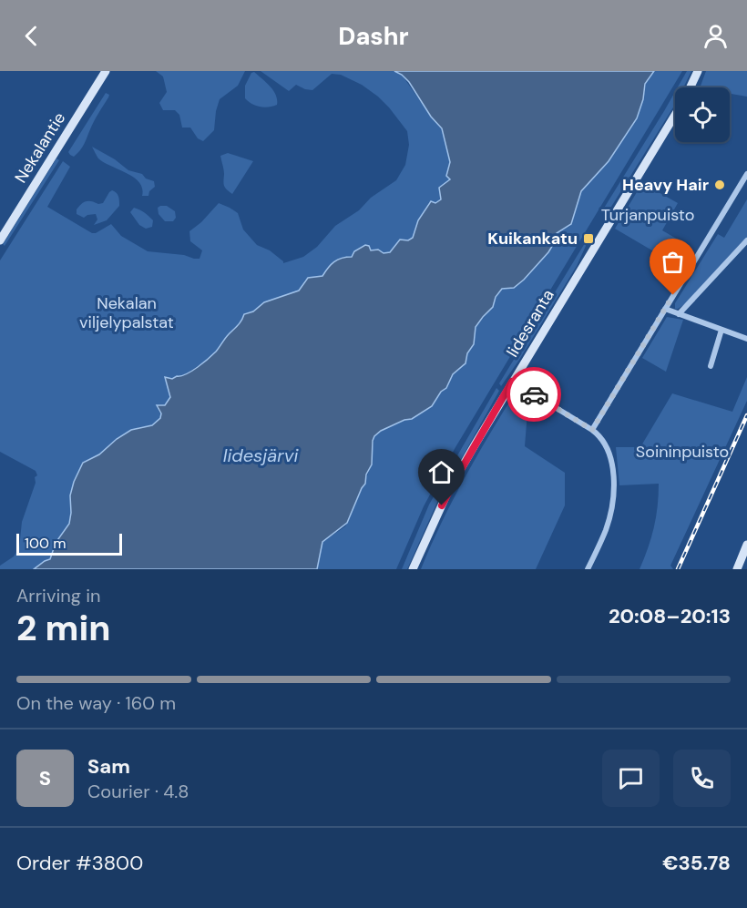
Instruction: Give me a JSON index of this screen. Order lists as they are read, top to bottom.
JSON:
{
  "streets": {
    "main road": ["Nekalantie", "Iidesranta"]
  },
  "water": ["Iidesjärvi"],
  "parks": ["Turjanpuisto", "Nekalan viljelypalstat", "Soininpuisto"],
  "places": {
    "other": ["Heavy Hair"],
    "transit": ["Kuikankatu"]
  },
  "scale_bar": "100 m",
  "page": {
    "header": "Dashr",
    "scale": "100 m",
    "heading": ["2 min", "Arriving in", "20:08–20:13"],
    "panel": [
      "Sam",
      "Courier · 4.8",
      "Order #3800",
      "€35.78"
    ],
    "bar": "On the way · 160 m",
    "round": "S"
  }
}
